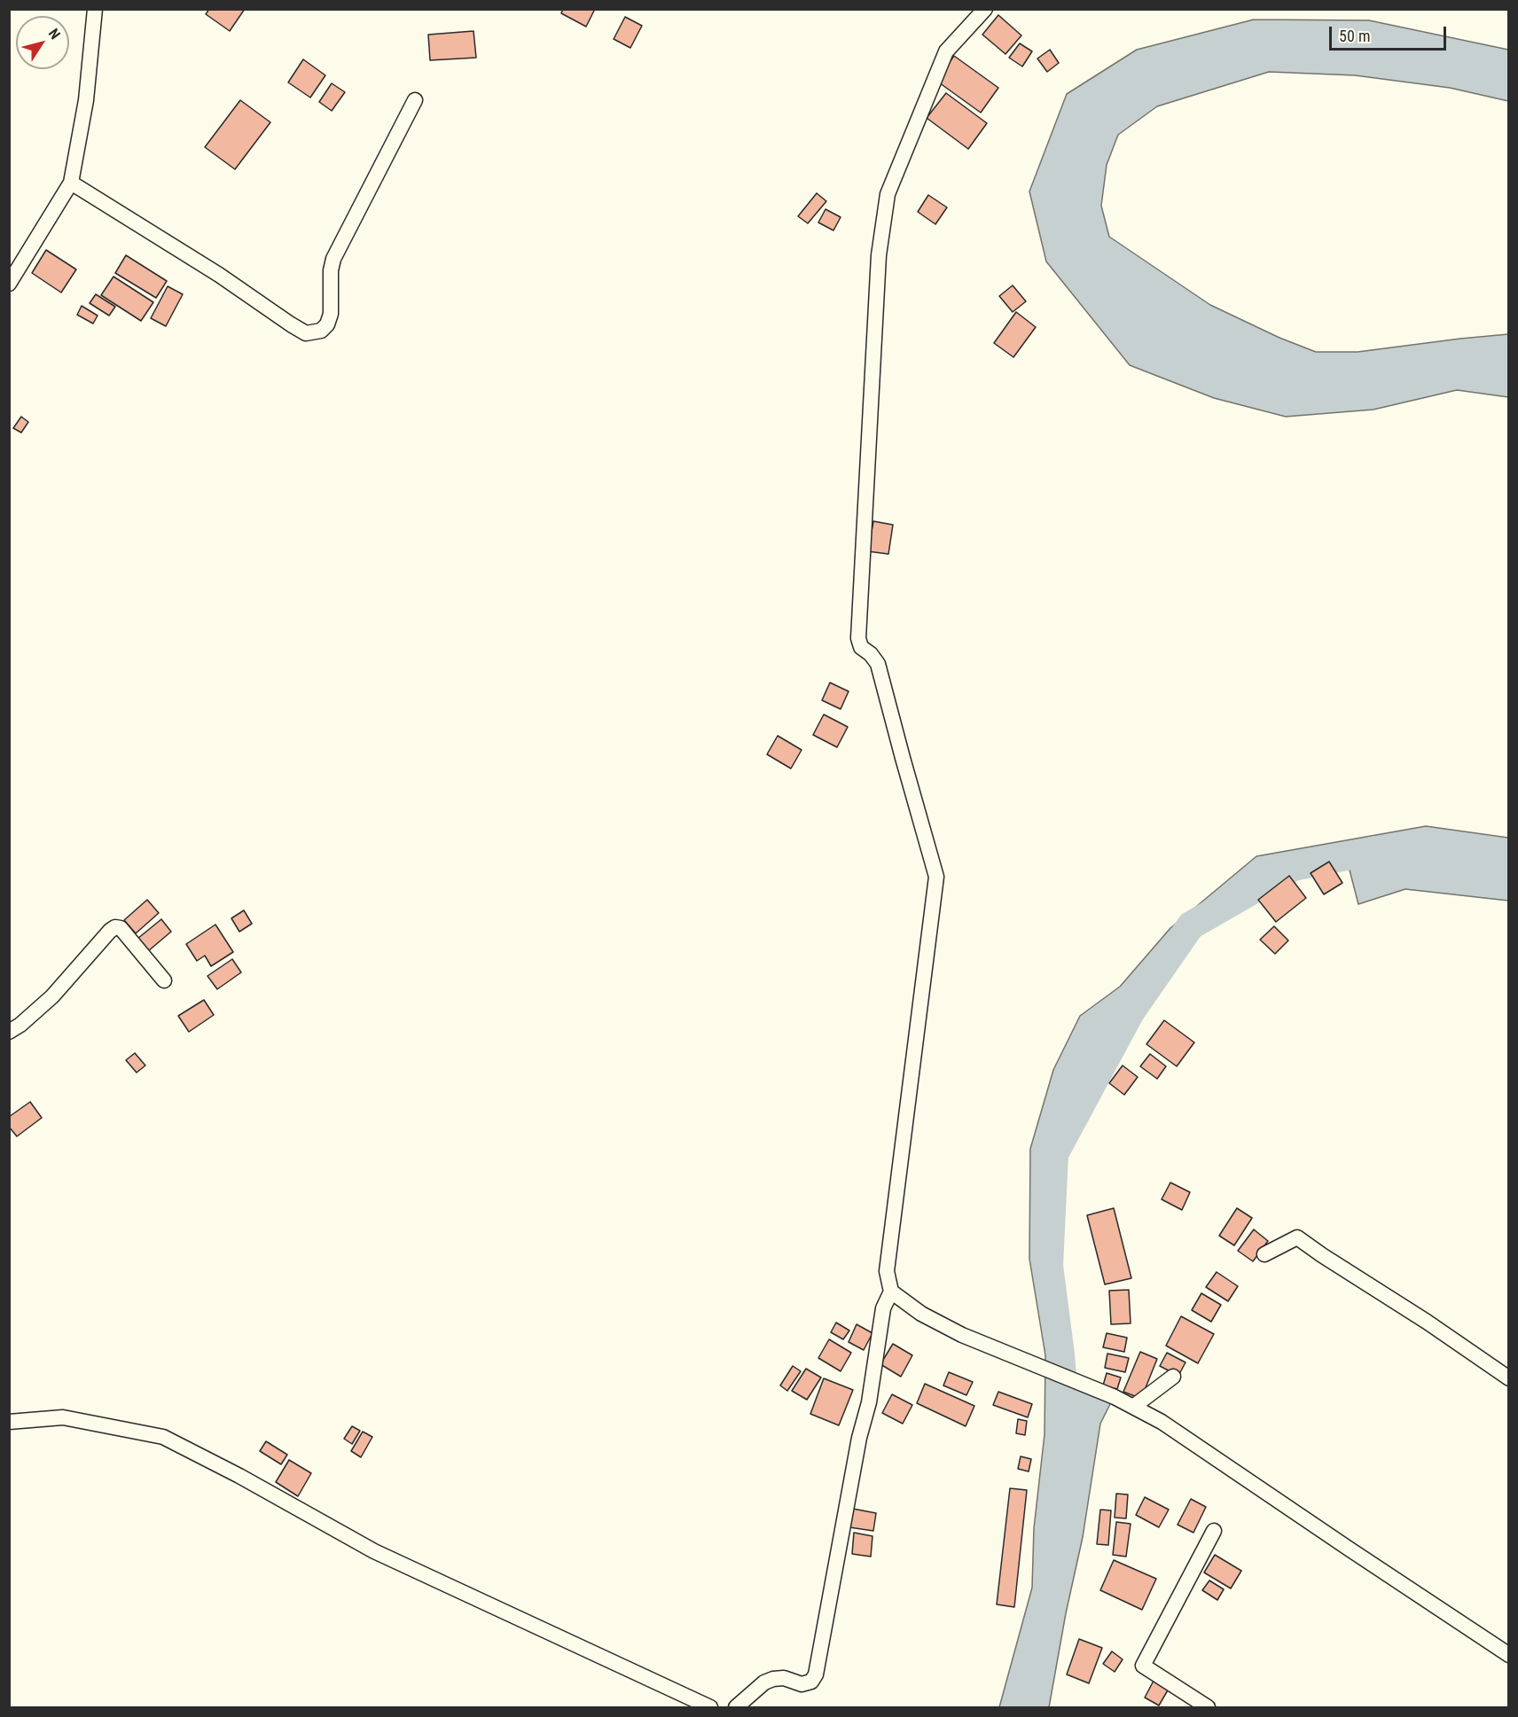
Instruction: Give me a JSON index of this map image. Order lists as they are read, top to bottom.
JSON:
{
  "scale_bar": "50 m",
  "north": "top right"
}
